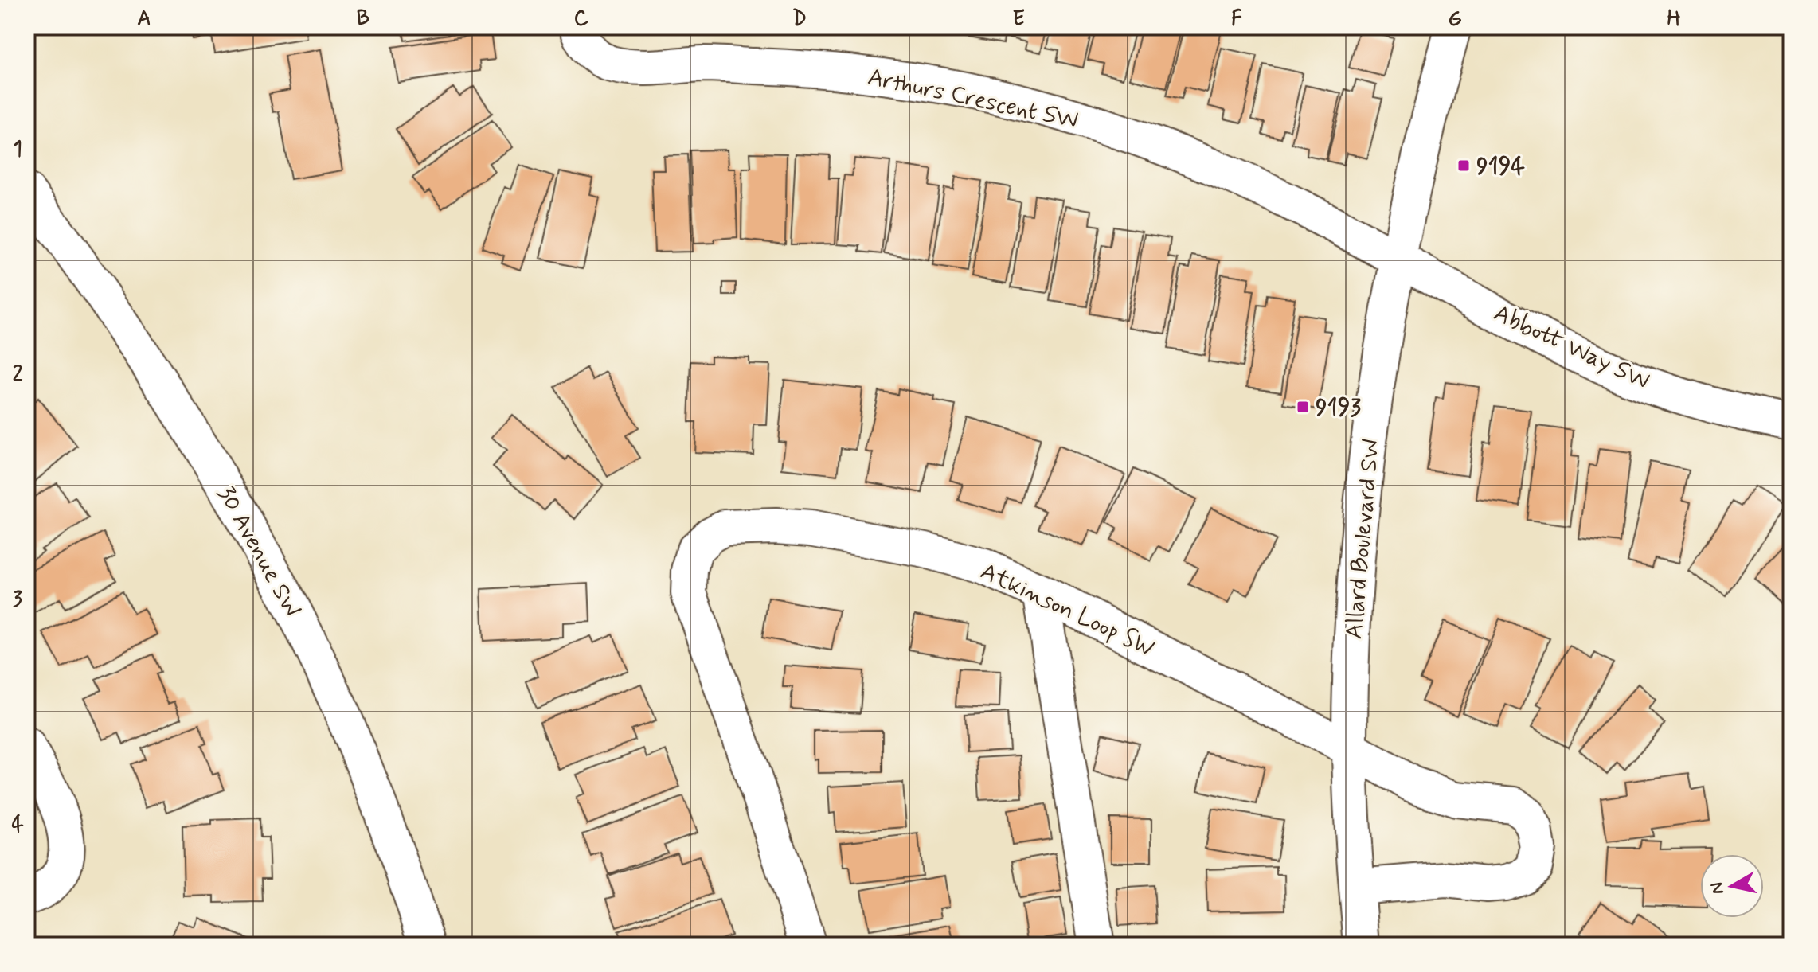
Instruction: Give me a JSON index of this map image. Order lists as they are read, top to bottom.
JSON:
{
  "streets": {
    "street": [
      "Arthurs Crescent SW",
      "Abbott Way SW",
      "Allard Boulevard SW",
      "30 Avenue SW",
      "Atkinson Loop SW"
    ]
  },
  "crossings": [
    ["Arthurs Crescent SW", "Abbott Way SW"],
    ["Arthurs Crescent SW", "Allard Boulevard SW"],
    ["Abbott Way SW", "Allard Boulevard SW"],
    ["Allard Boulevard SW", "Atkinson Loop SW"]
  ],
  "places": {
    "transit": ["9194", "9193"]
  },
  "north": "left",
  "grid": {
    "columns": [
      "A",
      "B",
      "C",
      "D",
      "E",
      "F",
      "G",
      "H"
    ],
    "rows": [
      "1",
      "2",
      "3",
      "4"
    ]
  }
}
